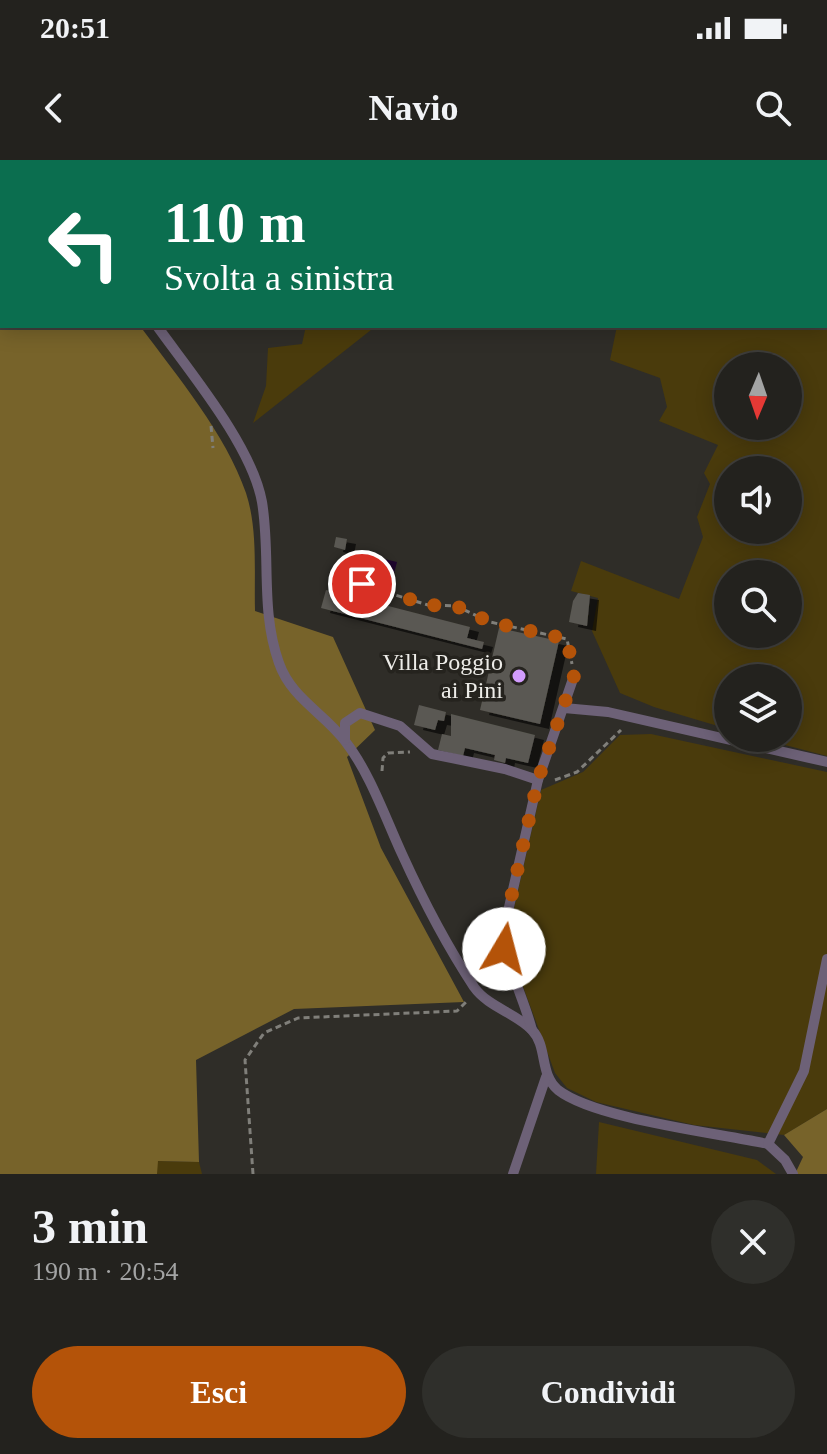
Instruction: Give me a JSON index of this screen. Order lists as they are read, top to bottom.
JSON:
{
  "places": ["Villa Poggio ai Pini"],
  "north": "bottom",
  "page": {
    "status": "20:51",
    "header": "Navio",
    "turn": ["110 m", "Svolta a sinistra"],
    "heading": ["3 min", "190 m · 20:54"],
    "buttons": ["Esci", "Condividi"]
  }
}
